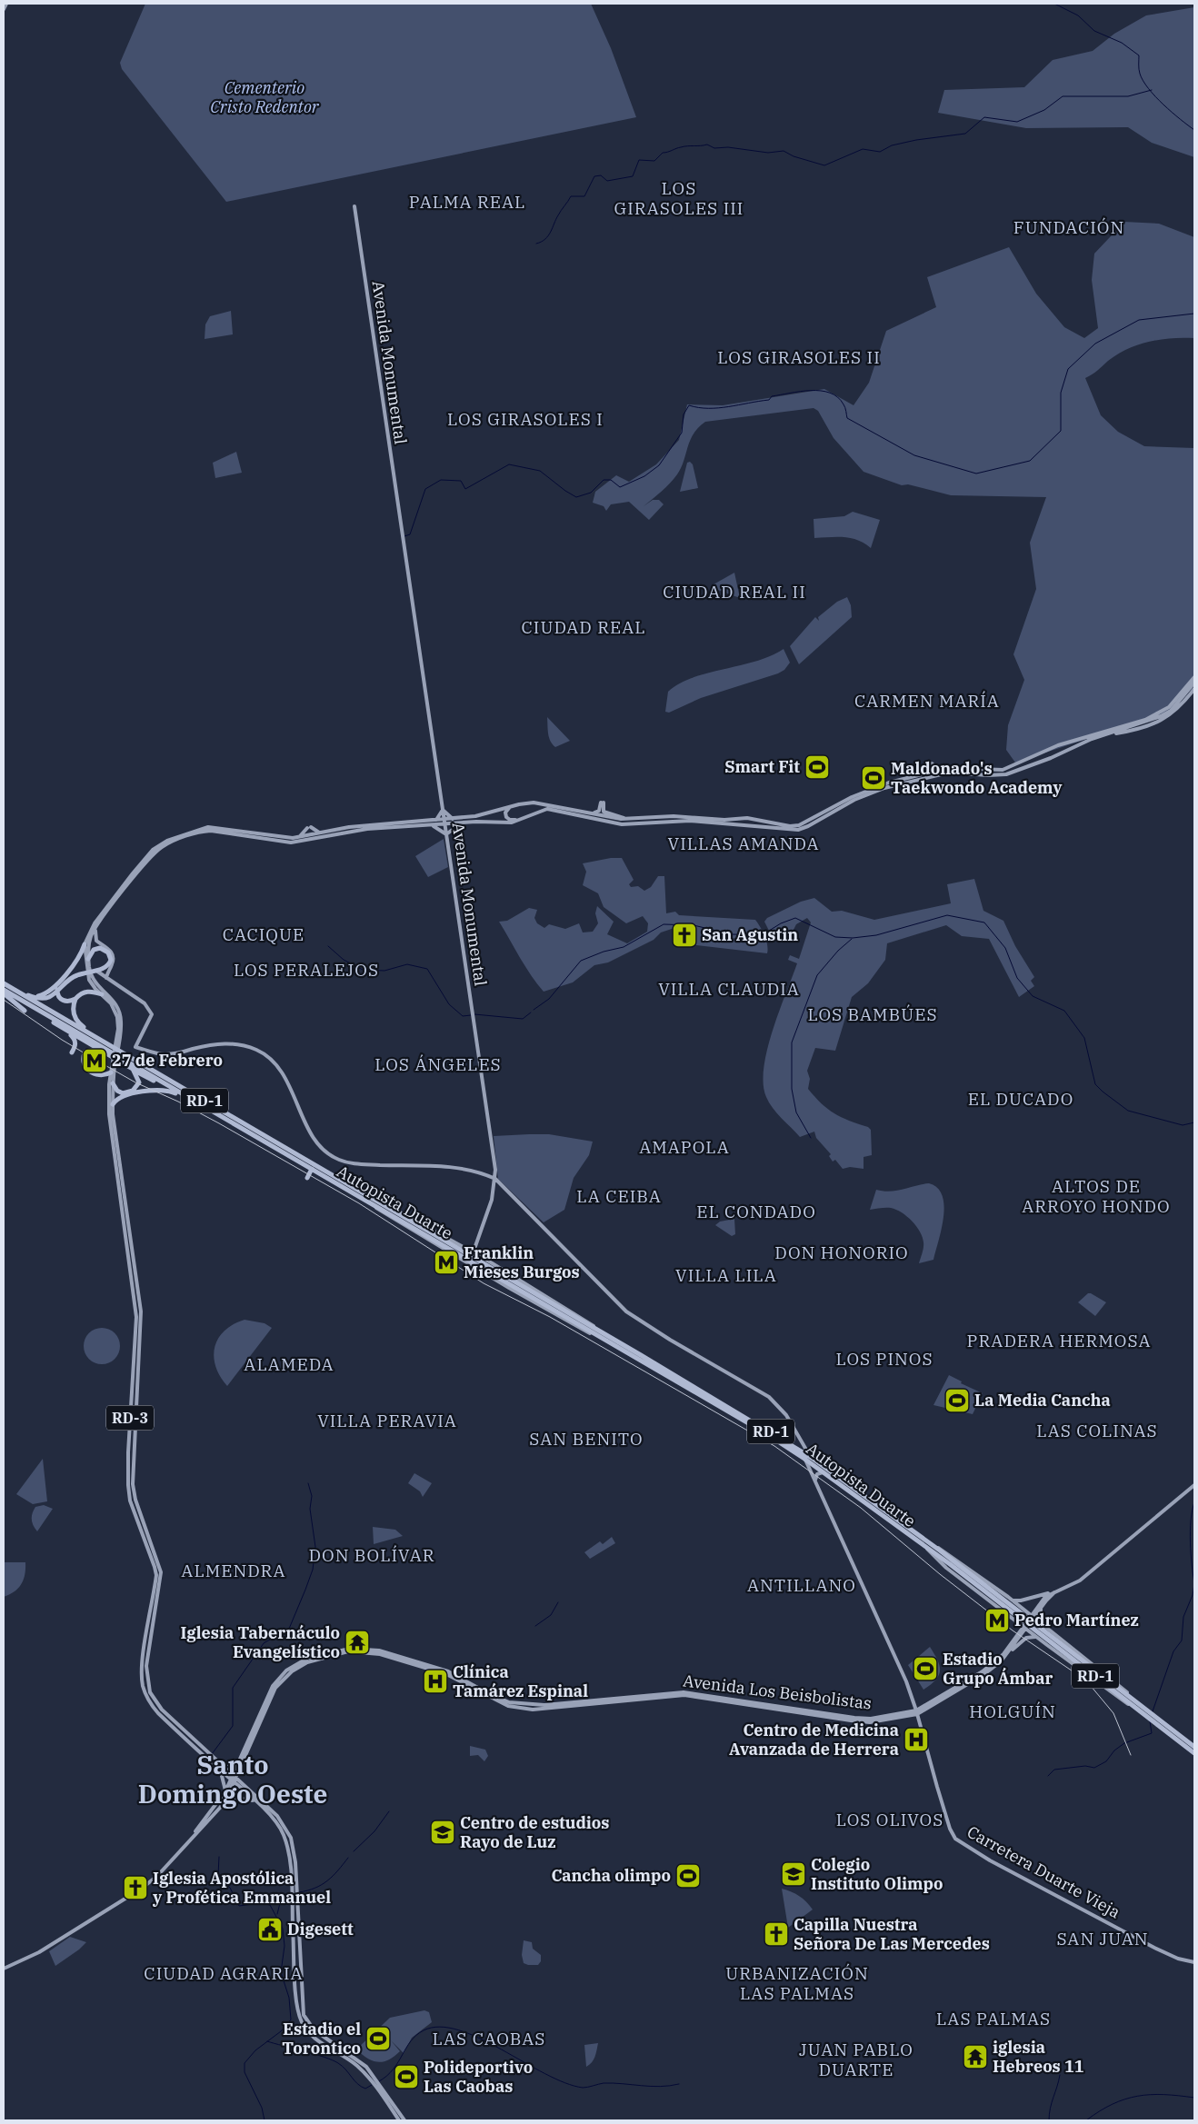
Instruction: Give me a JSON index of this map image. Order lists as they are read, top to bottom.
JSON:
{
  "streets": {
    "highway": ["RD-1", "Autopista Duarte"],
    "main road": [
      "Avenida Monumental",
      "RD-3",
      "Avenida Los Beisbolistas",
      "Carretera Duarte Vieja"
    ]
  },
  "crossings": [
    ["Avenida Monumental", "Autopista Duarte"],
    ["RD-1", "Autopista Duarte"],
    ["Autopista Duarte", "Avenida Los Beisbolistas"],
    ["Autopista Duarte", "Carretera Duarte Vieja"],
    ["RD-3", "Avenida Los Beisbolistas"],
    ["Avenida Los Beisbolistas", "Carretera Duarte Vieja"]
  ],
  "districts": [
    "LOS GIRASOLES III",
    "PALMA REAL",
    "FUNDACIÓN",
    "LOS GIRASOLES II",
    "LOS GIRASOLES I",
    "CIUDAD REAL II",
    "CIUDAD REAL",
    "CARMEN MARÍA",
    "VILLAS AMANDA",
    "CACIQUE",
    "LOS PERALEJOS",
    "VILLA CLAUDIA",
    "LOS BAMBÚES",
    "LOS ÁNGELES",
    "EL DUCADO",
    "AMAPOLA",
    "ALTOS DE ARROYO HONDO",
    "LA CEIBA",
    "EL CONDADO",
    "DON HONORIO",
    "VILLA LILA",
    "PRADERA HERMOSA",
    "LOS PINOS",
    "ALAMEDA",
    "VILLA PERAVIA",
    "LAS COLINAS",
    "SAN BENITO",
    "DON BOLÍVAR",
    "ALMENDRA",
    "ANTILLANO",
    "HOLGUÍN",
    "Santo Domingo Oeste",
    "LOS OLIVOS",
    "SAN JUAN",
    "CIUDAD AGRARIA",
    "URBANIZACIÓN LAS PALMAS",
    "LAS PALMAS",
    "LAS CAOBAS",
    "JUAN PABLO DUARTE"
  ],
  "parks": ["Cementerio Cristo Redentor"],
  "places": {
    "sports": [
      "Smart Fit",
      "Maldonado's Taekwondo Academy",
      "La Media Cancha",
      "Estadio Grupo Ámbar",
      "Cancha olimpo",
      "Estadio el Torontico",
      "Polideportivo Las Caobas"
    ],
    "church": ["San Agustin", "Iglesia Apostólica y Profética Emmanuel", "Capilla Nuestra Señora De Las Mercedes"],
    "metro station": ["27 de Febrero", "Franklin Mieses Burgos", "Pedro Martínez"],
    "temple": ["Iglesia Tabernáculo Evangelístico", "iglesia Hebreos 11"],
    "hospital": ["Clínica Tamárez Espinal", "Centro de Medicina Avanzada de Herrera"],
    "school or university": ["Centro de estudios Rayo de Luz", "Colegio Instituto Olimpo"],
    "public building": ["Digesett"]
  }
}
